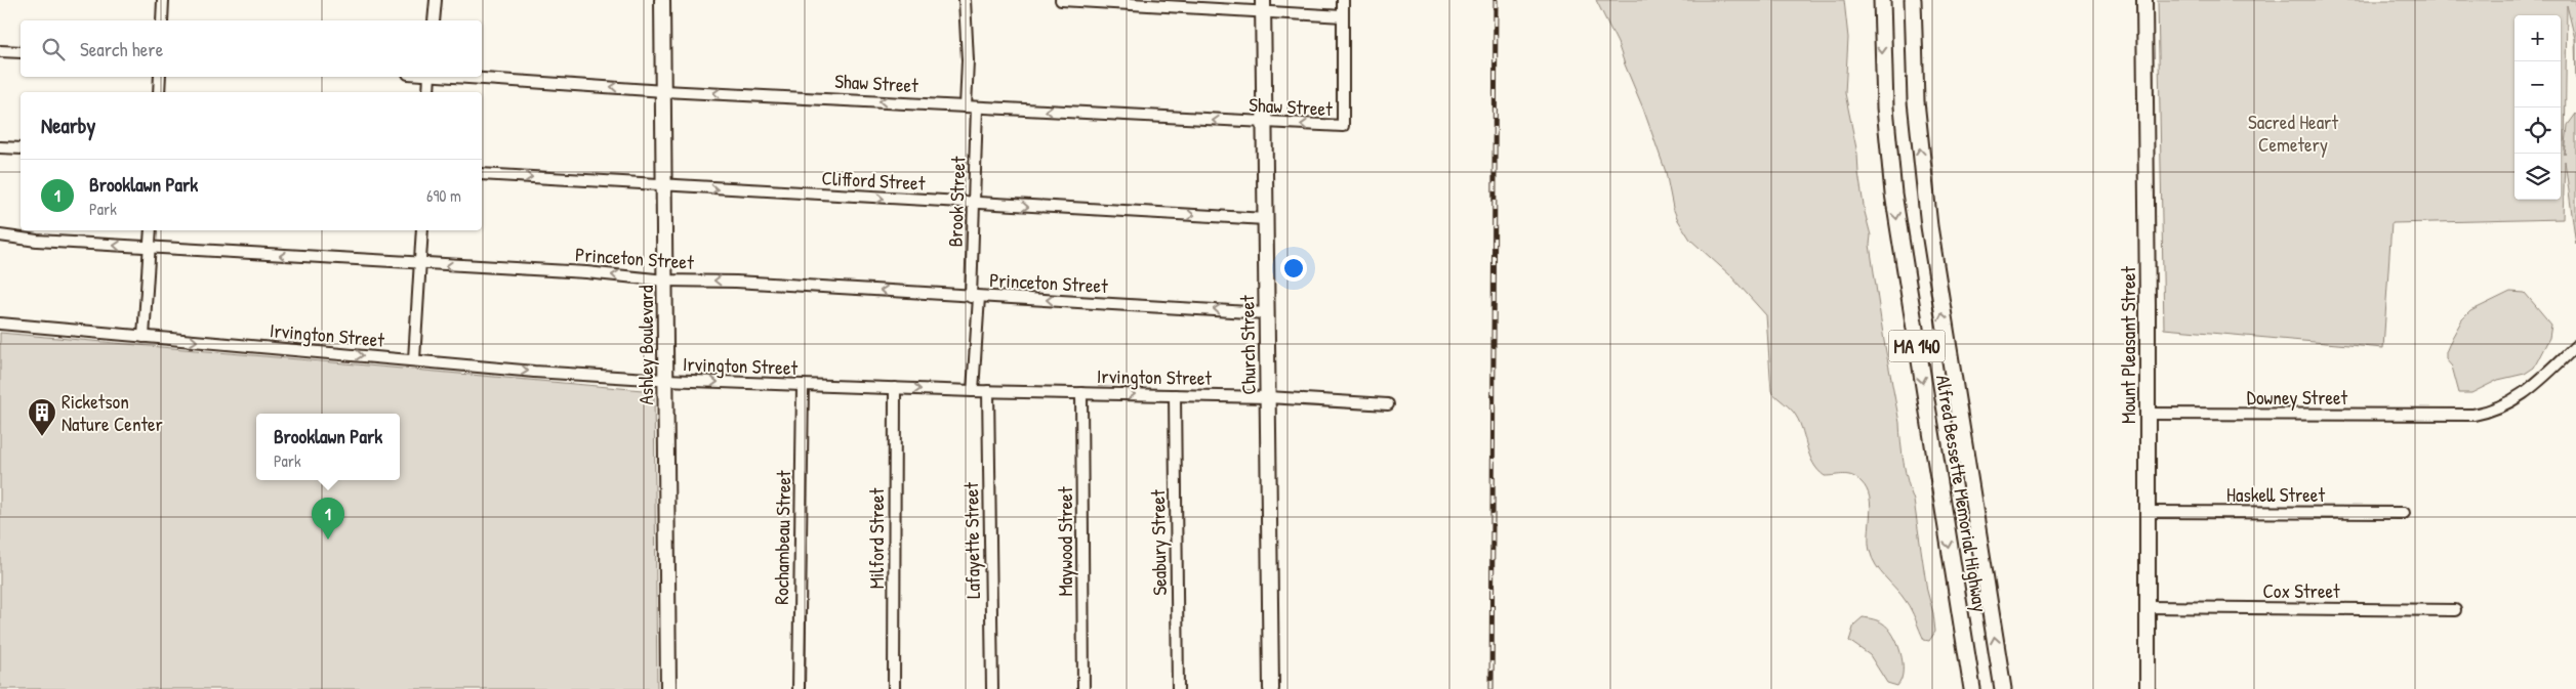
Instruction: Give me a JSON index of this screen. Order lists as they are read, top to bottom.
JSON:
{
  "streets": {
    "highway": ["MA 140", "Alfred Bessette Memorial Highway"],
    "main road": ["Ashley Boulevard", "Church Street", "Mount Pleasant Street"],
    "street": [
      "Shaw Street",
      "Clifford Street",
      "Brook Street",
      "Princeton Street",
      "Irvington Street",
      "Downey Street",
      "Haskell Street",
      "Rochambeau Street",
      "Milford Street",
      "Lafayette Street",
      "Maywood Street",
      "Seabury Street",
      "Cox Street"
    ]
  },
  "crossings": [
    ["Shaw Street", "Brook Street"],
    ["Shaw Street", "Ashley Boulevard"],
    ["Shaw Street", "Church Street"],
    ["Clifford Street", "Brook Street"],
    ["Clifford Street", "Ashley Boulevard"],
    ["Clifford Street", "Church Street"],
    ["Brook Street", "Princeton Street"],
    ["Brook Street", "Irvington Street"],
    ["Princeton Street", "Ashley Boulevard"],
    ["Princeton Street", "Church Street"],
    ["Irvington Street", "Ashley Boulevard"],
    ["Irvington Street", "Church Street"],
    ["Irvington Street", "Rochambeau Street"],
    ["Irvington Street", "Milford Street"],
    ["Irvington Street", "Lafayette Street"],
    ["Irvington Street", "Maywood Street"],
    ["Irvington Street", "Seabury Street"],
    ["Mount Pleasant Street", "Downey Street"],
    ["Mount Pleasant Street", "Haskell Street"],
    ["Mount Pleasant Street", "Cox Street"]
  ],
  "one_way": [
    "Shaw Street",
    "Clifford Street",
    "Princeton Street",
    "Irvington Street"
  ],
  "parks": ["Sacred Heart Cemetery"],
  "places": {
    "building": ["Ricketson Nature Center"]
  },
  "page": {
    "map_buttons": ["+", "−"],
    "search": "Search here",
    "heading": "Nearby",
    "list": [
      {
        "mark": "1",
        "name": "Brooklawn Park",
        "note": "Park",
        "value": "690 m"
      }
    ],
    "popup": ["Brooklawn Park", "Park"],
    "pins": "1"
  }
}
